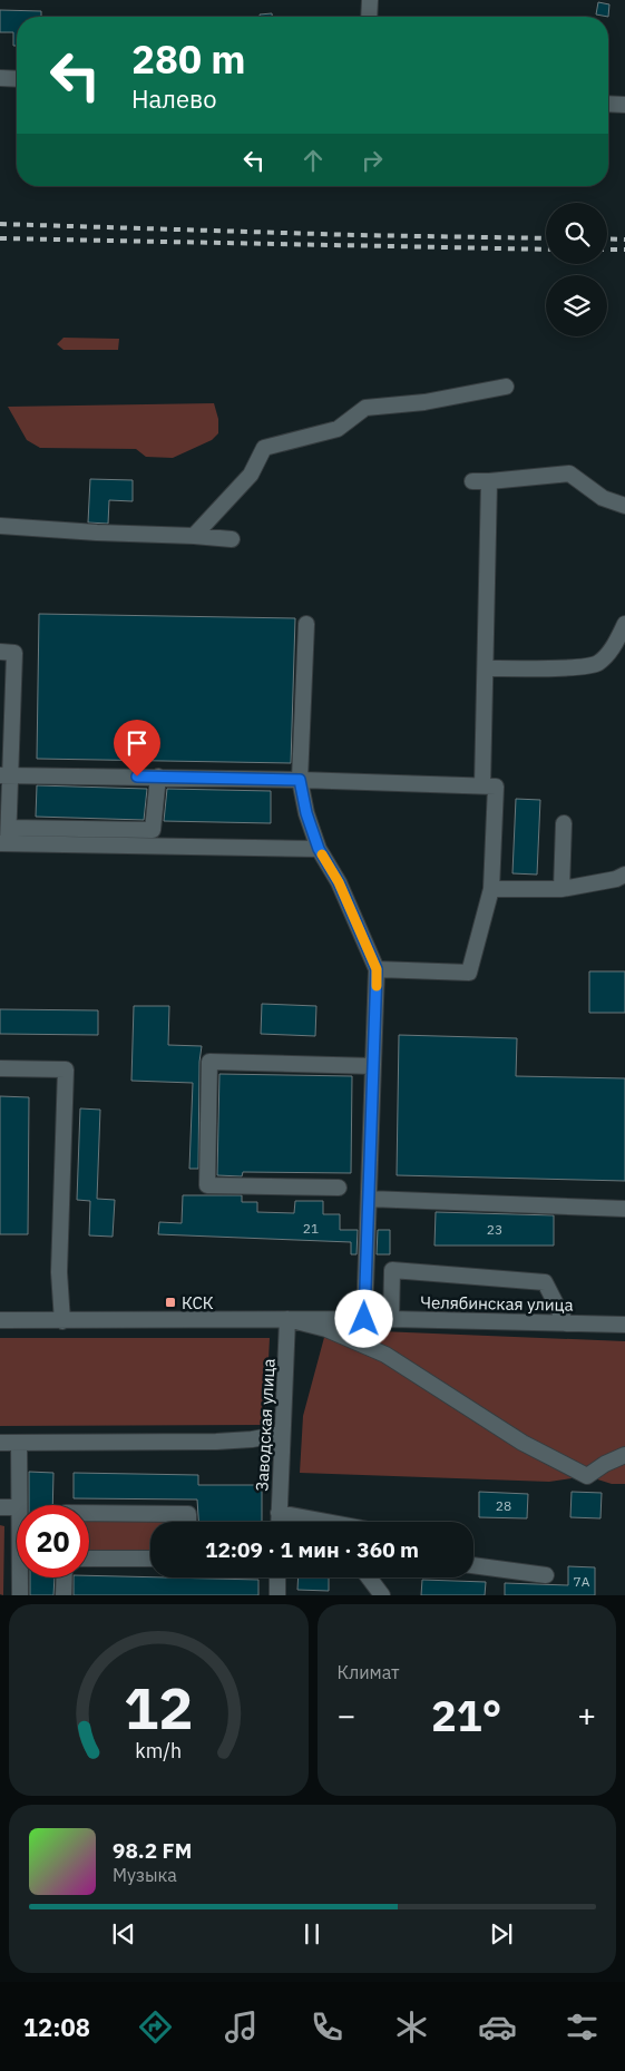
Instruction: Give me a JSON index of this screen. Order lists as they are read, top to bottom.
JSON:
{
  "streets": {
    "street": ["Челябинская улица", "Заводская улица"]
  },
  "crossings": [
    ["Челябинская улица", "Заводская улица"]
  ],
  "places": {
    "transit": ["КСК"]
  },
  "house_numbers": [
    "21",
    "23",
    "28",
    "7А"
  ],
  "page": {
    "turn": ["280 m", "Налево"],
    "limit": "20",
    "trip": "12:09 · 1 мин · 360 m",
    "tile": "Климат",
    "heat": ["−", "21°", "+"],
    "song": ["98.2 FM", "Музыка"],
    "tabs": "12:08",
    "gauge": ["12", "km/h"]
  }
}
